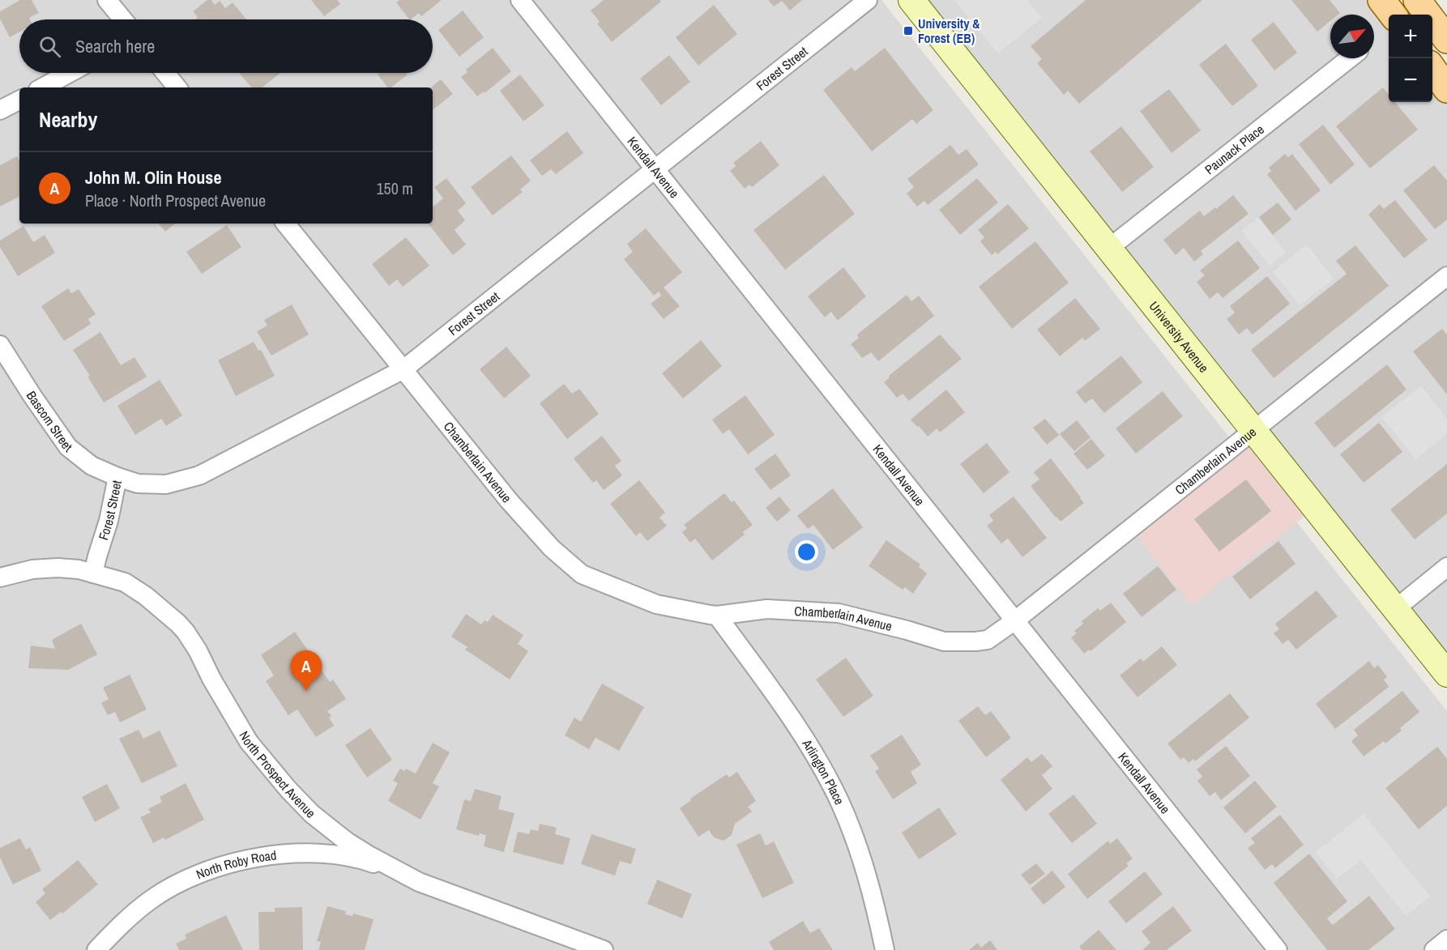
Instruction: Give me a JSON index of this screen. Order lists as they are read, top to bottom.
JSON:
{
  "streets": {
    "street": [
      "Forest Street",
      "Paunack Place",
      "Kendall Avenue",
      "University Avenue",
      "Bascom Street",
      "Chamberlain Avenue",
      "Arlington Place",
      "North Prospect Avenue",
      "North Roby Road"
    ]
  },
  "crossings": [
    ["Forest Street", "Kendall Avenue"],
    ["Forest Street", "Bascom Street"],
    ["Forest Street", "Chamberlain Avenue"],
    ["Forest Street", "North Prospect Avenue"],
    ["Paunack Place", "University Avenue"],
    ["Kendall Avenue", "Chamberlain Avenue"],
    ["University Avenue", "Chamberlain Avenue"],
    ["Chamberlain Avenue", "Arlington Place"],
    ["North Prospect Avenue", "North Roby Road"]
  ],
  "places": {
    "transit": ["University & Forest (EB)"]
  },
  "north": "top right",
  "page": {
    "map_buttons": ["+", "−"],
    "search": "Search here",
    "heading": "Nearby",
    "list": [
      {
        "mark": "A",
        "name": "John M. Olin House",
        "note": "Place · North Prospect Avenue",
        "value": "150 m"
      }
    ],
    "pins": "A"
  }
}
